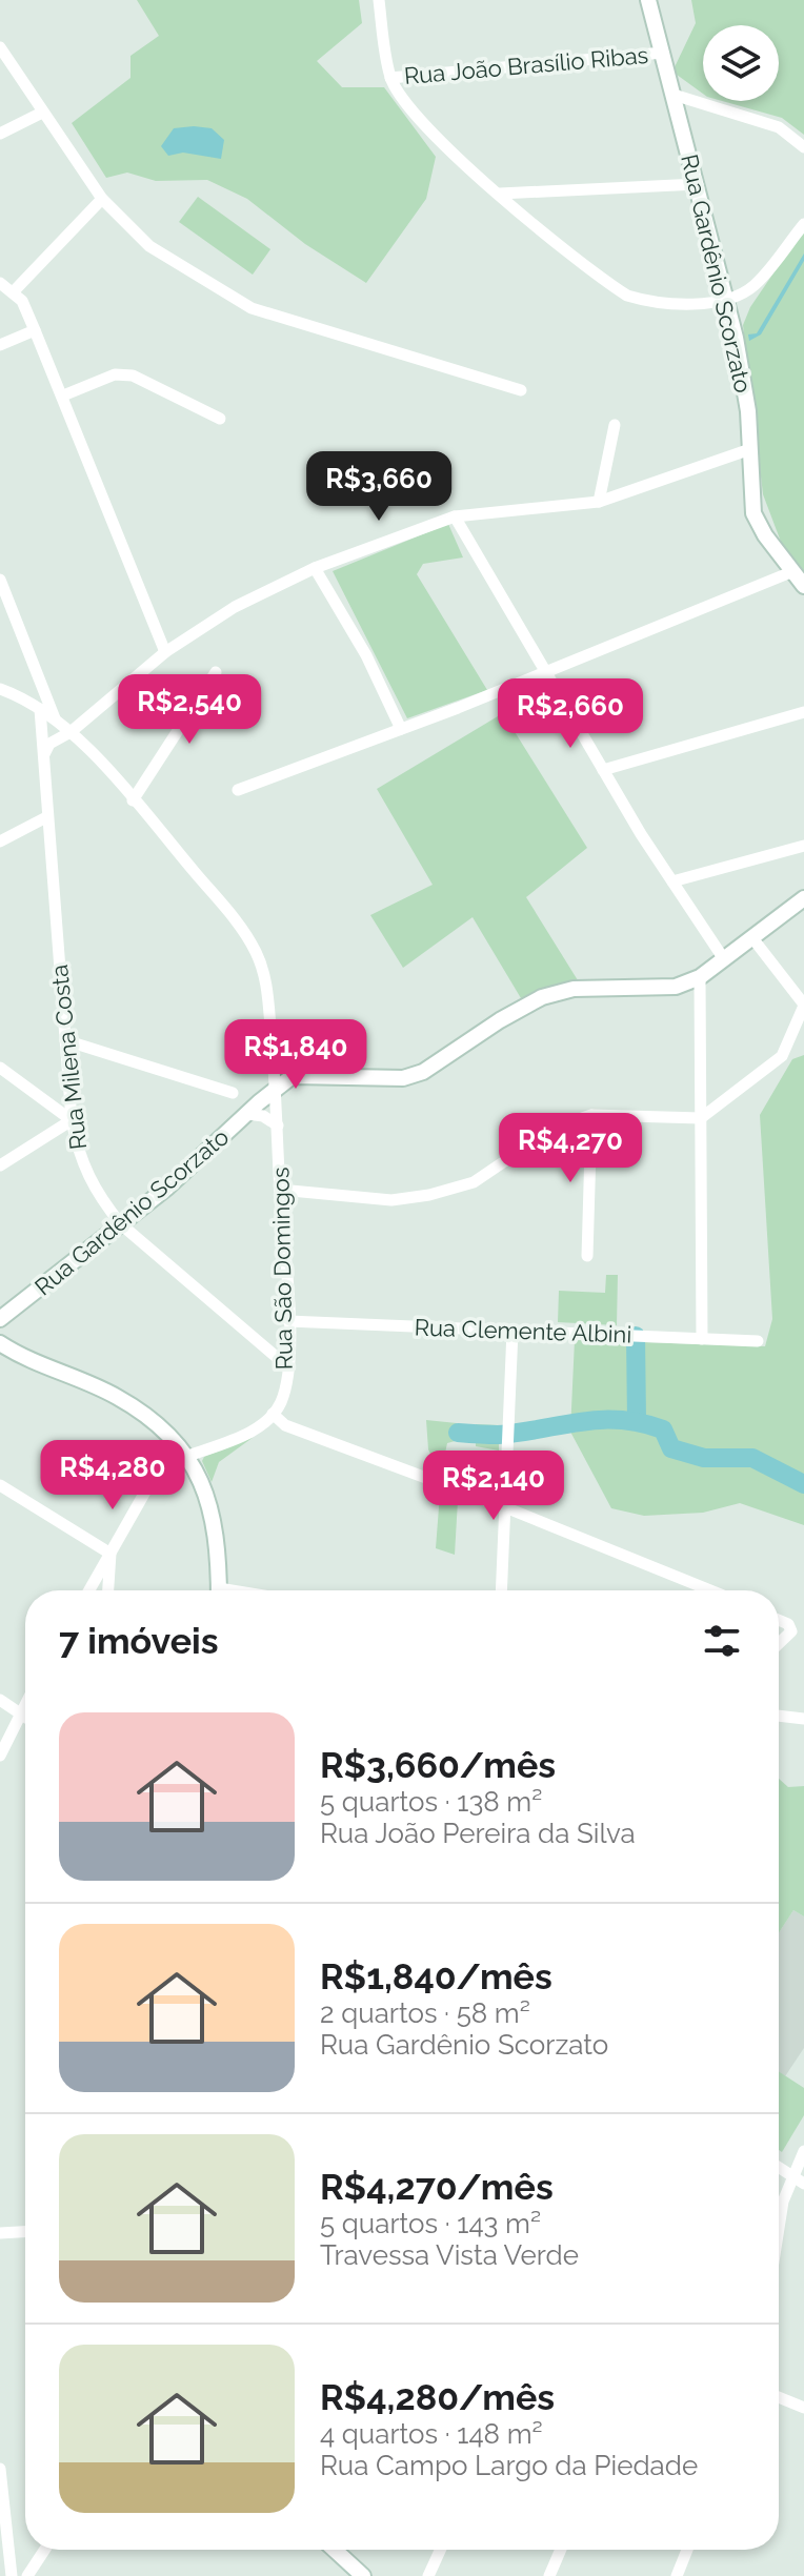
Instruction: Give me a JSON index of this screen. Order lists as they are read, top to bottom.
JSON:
{
  "streets": {
    "street": [
      "Rua João Brasílio Ribas",
      "Rua Gardênio Scorzato",
      "Rua Milena Costa",
      "Rua São Domingos",
      "Rua Clemente Albini"
    ]
  },
  "crossings": [
    ["Rua João Brasílio Ribas", "Rua Gardênio Scorzato"],
    ["Rua Gardênio Scorzato", "Rua Milena Costa"],
    ["Rua Gardênio Scorzato", "Rua São Domingos"],
    ["Rua Milena Costa", "Rua São Domingos"],
    ["Rua São Domingos", "Rua Clemente Albini"]
  ],
  "page": {
    "price": [
      "R$3,660",
      "R$2,540",
      "R$2,660",
      "R$1,840",
      "R$4,270",
      "R$4,280",
      "R$2,140"
    ],
    "heading": "7 imóveis",
    "list": [
      {
        "name": "R$3,660/mês",
        "note": "5 quartos · 138 m² · Rua João Pereira da Silva"
      },
      {
        "name": "R$1,840/mês",
        "note": "2 quartos · 58 m² · Rua Gardênio Scorzato"
      },
      {
        "name": "R$4,270/mês",
        "note": "5 quartos · 143 m² · Travessa Vista Verde"
      },
      {
        "name": "R$4,280/mês",
        "note": "4 quartos · 148 m² · Rua Campo Largo da Piedade"
      }
    ]
  }
}
